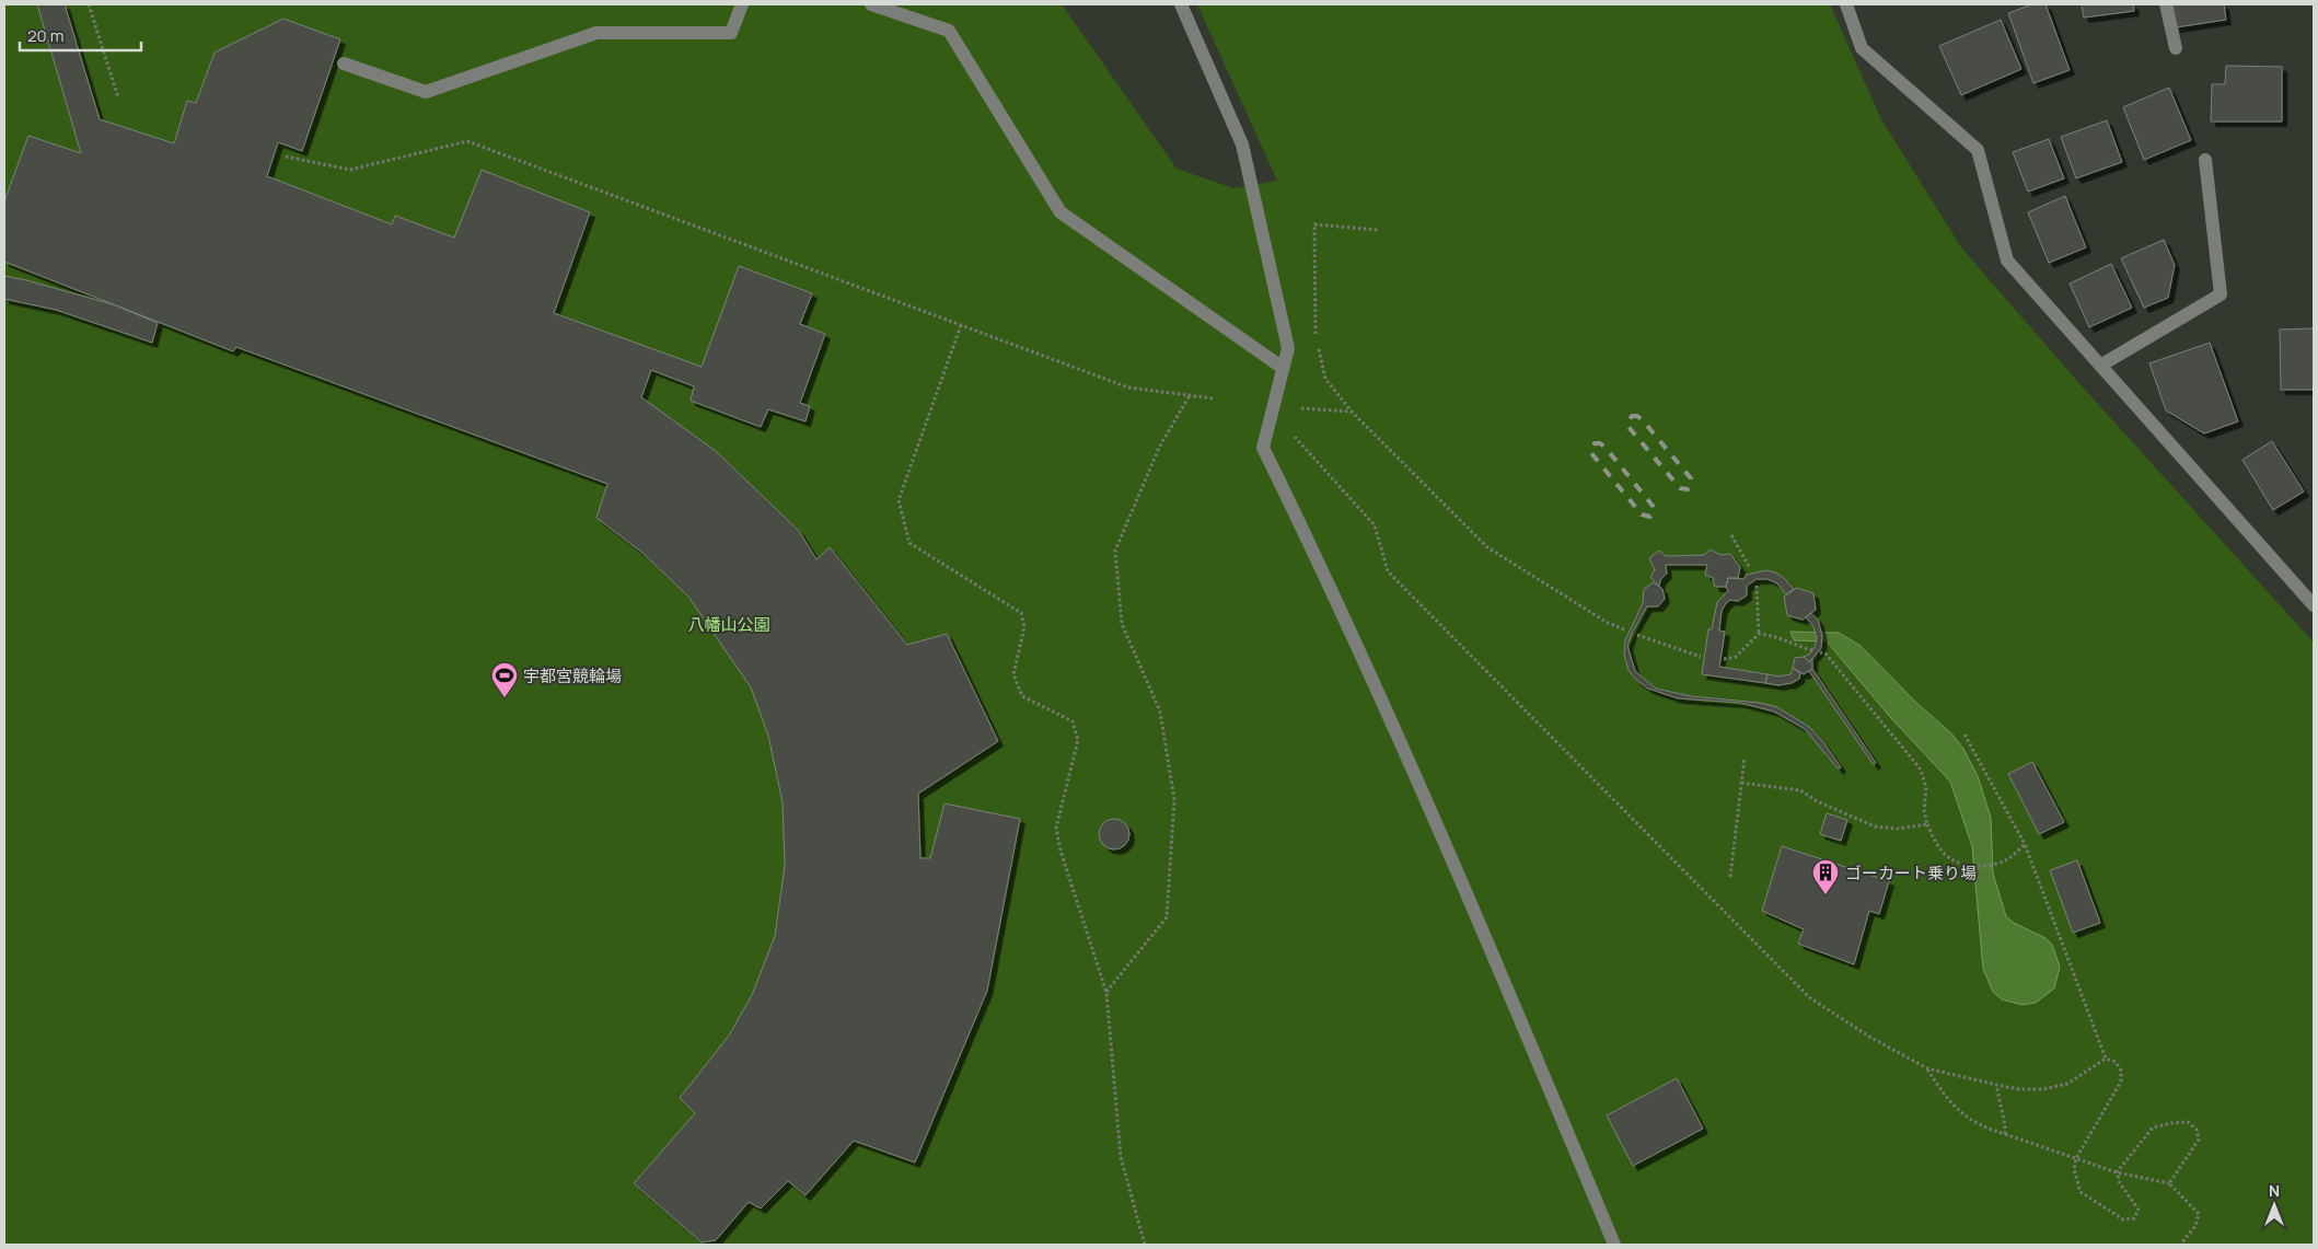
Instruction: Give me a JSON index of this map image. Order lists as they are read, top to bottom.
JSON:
{
  "parks": ["八幡山公園"],
  "places": {
    "sports": ["宇都宮競輪場"],
    "building": ["ゴーカート乗り場"]
  },
  "scale_bar": "20 m",
  "north": "top"
}
